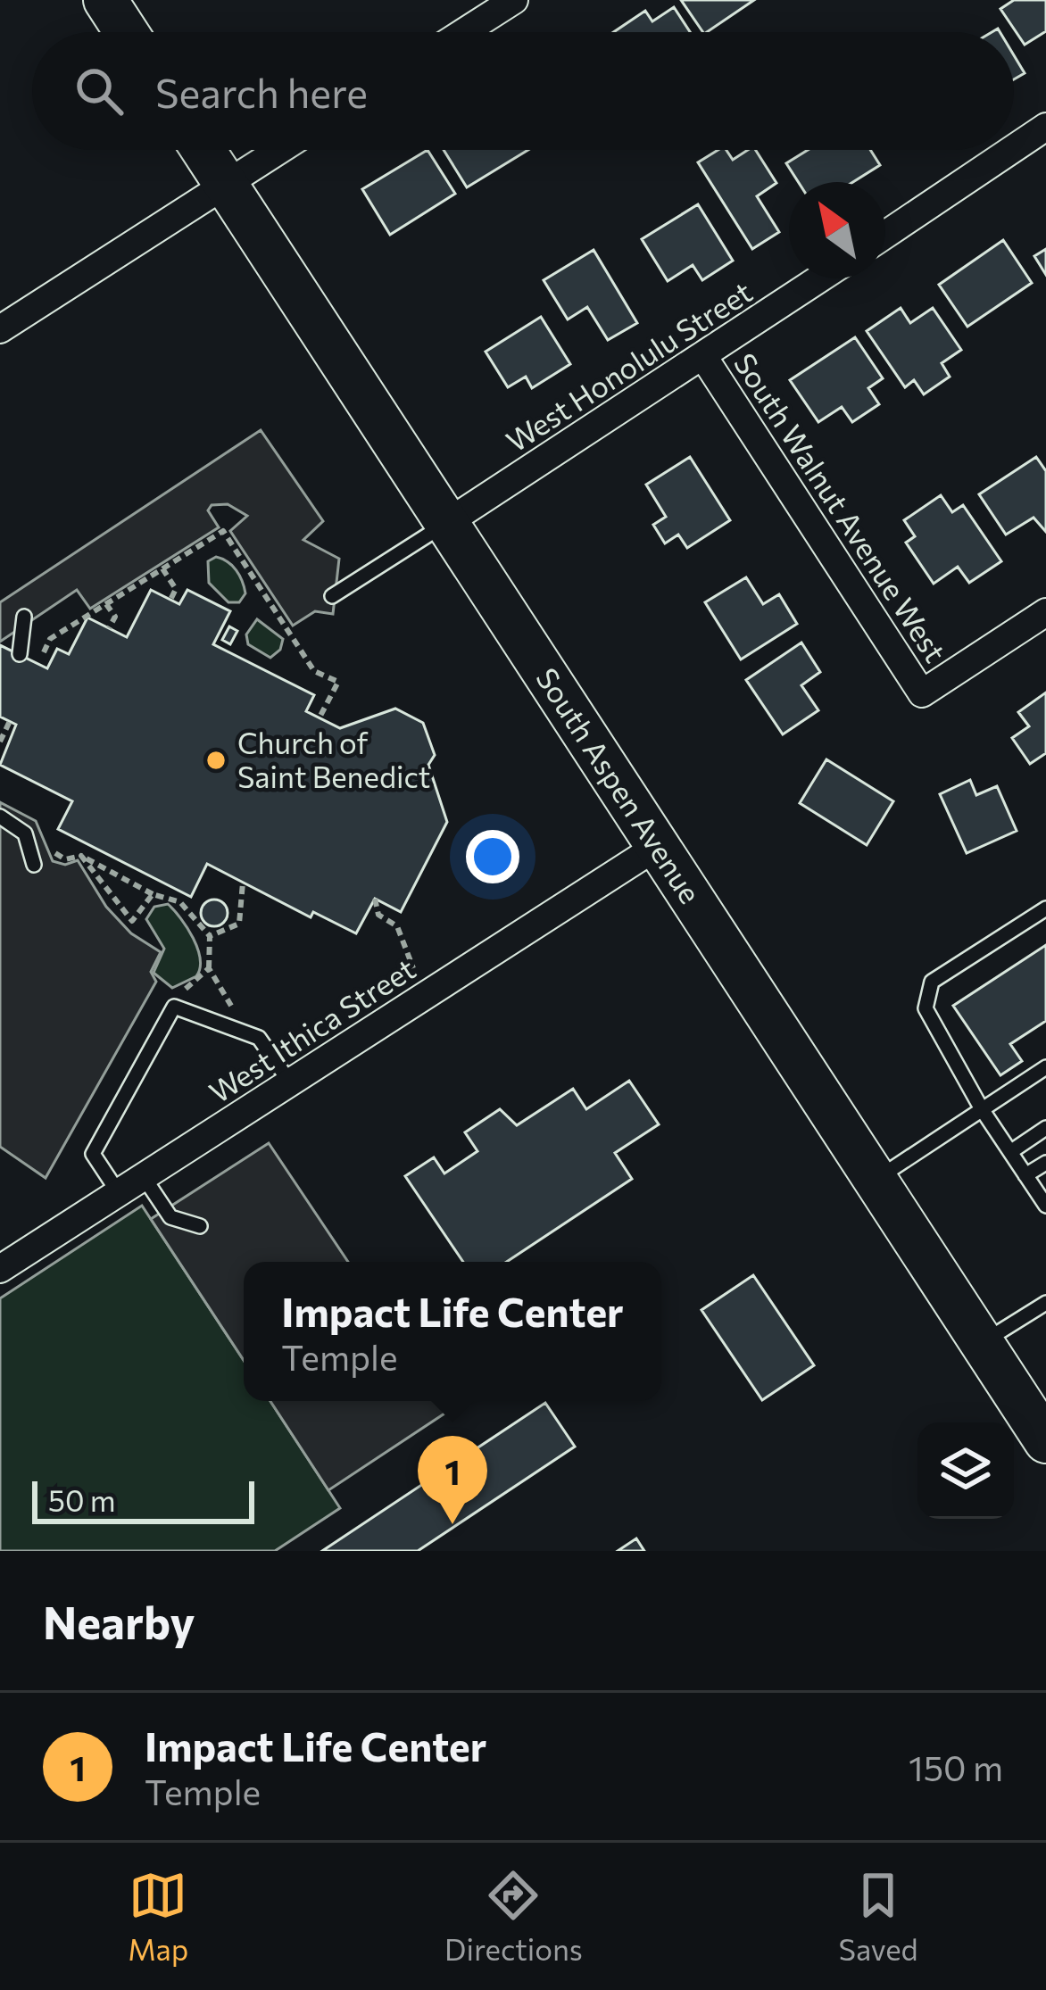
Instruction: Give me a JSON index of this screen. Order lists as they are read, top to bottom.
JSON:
{
  "streets": {
    "main road": ["South Aspen Avenue"],
    "street": ["West Honolulu Street", "South Walnut Avenue West", "West Ithica Street"]
  },
  "crossings": [
    ["West Honolulu Street", "South Walnut Avenue West"],
    ["West Honolulu Street", "South Aspen Avenue"],
    ["South Aspen Avenue", "West Ithica Street"]
  ],
  "places": ["Church of Saint Benedict"],
  "scale_bar": "50 m",
  "north": "top left",
  "page": {
    "search": "Search here",
    "popup": ["Impact Life Center", "Temple"],
    "pins": "1",
    "scale": "50 m",
    "heading": "Nearby",
    "list": [
      {
        "mark": "1",
        "name": "Impact Life Center",
        "note": "Temple",
        "value": "150 m"
      }
    ],
    "nav": ["Map", "Directions", "Saved"]
  }
}
